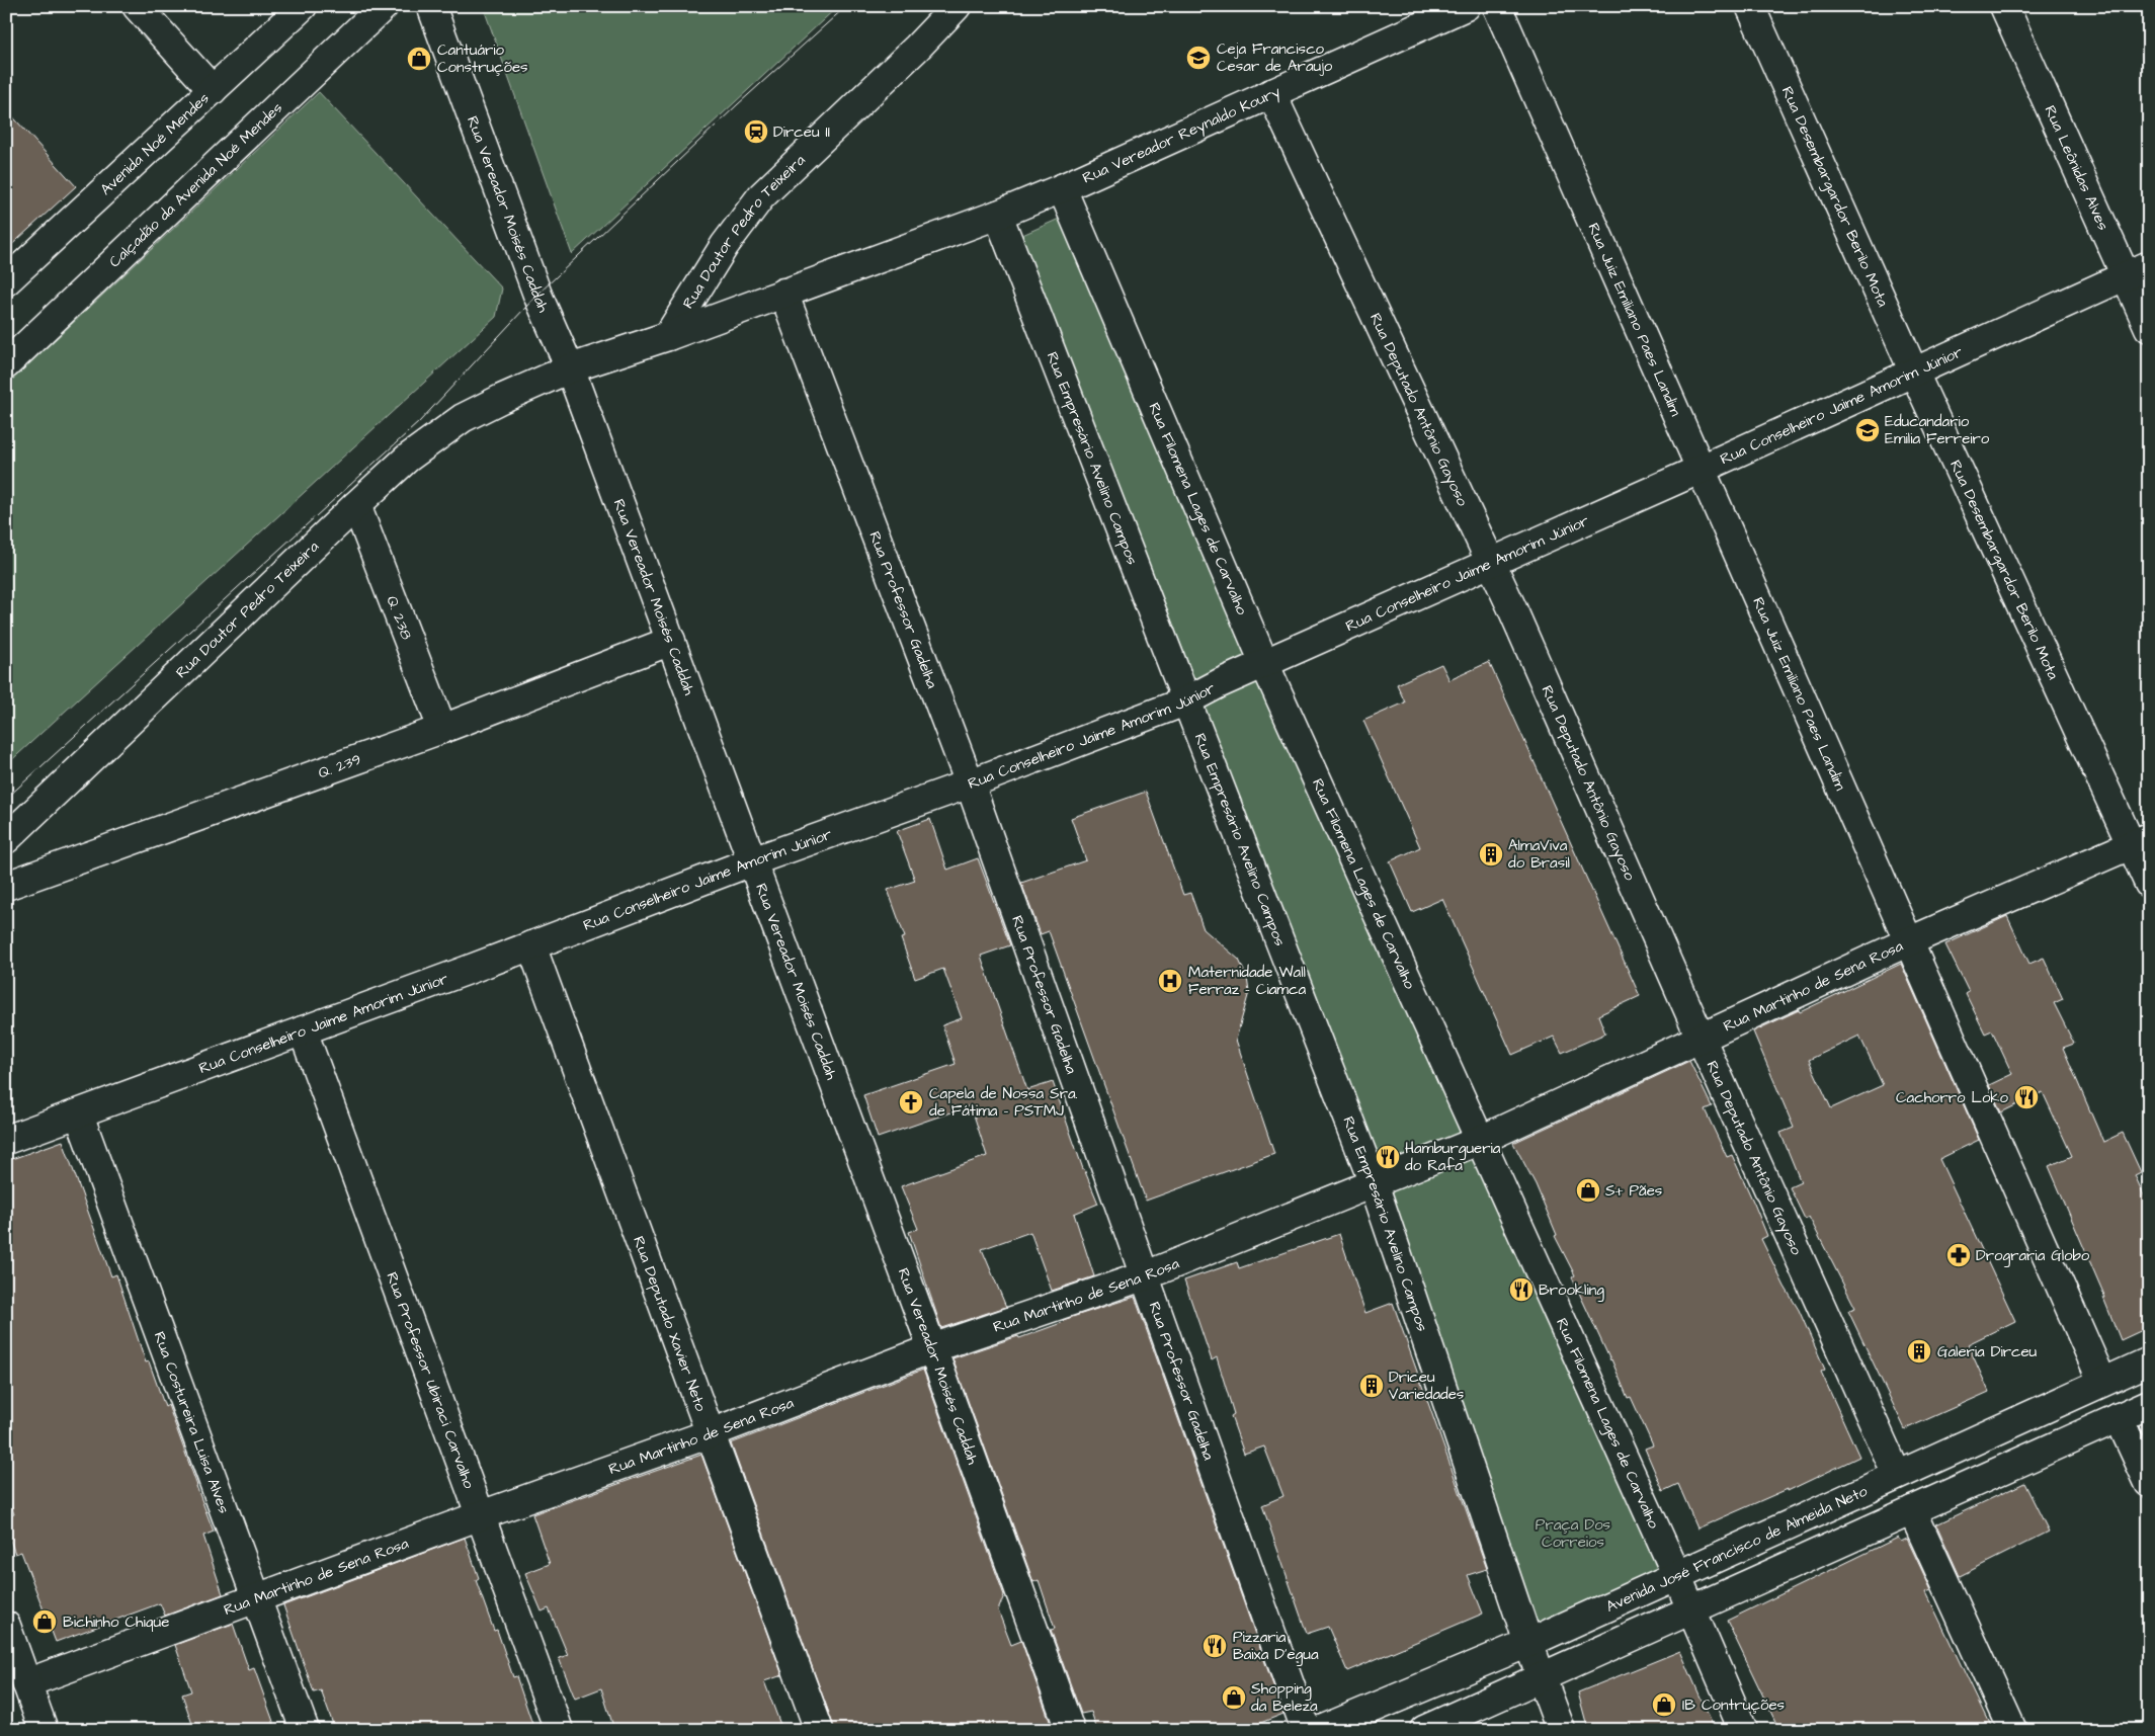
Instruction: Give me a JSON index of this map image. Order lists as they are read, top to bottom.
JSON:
{
  "streets": {
    "street": [
      "Rua Vereador Reynaldo Koury",
      "Avenida Noé Mendes",
      "Rua Leônidas Alves",
      "Calçadão da Avenida Noé Mendes",
      "Rua Desembargardor Berilo Mota",
      "Rua Vereador Moisés Caddah",
      "Rua Doutor Pedro Teixeira",
      "Rua Juiz Emiliano Paes Landim",
      "Rua Conselheiro Jaime Amorim Júnior",
      "Rua Deputado Antônio Gayoso",
      "Rua Empresário Avelino Campos",
      "Rua Filomena Lages de Carvalho",
      "Rua Professor Gadelha",
      "Q. 238",
      "Q. 239",
      "Rua Martinho de Sena Rosa",
      "Rua Deputado Xavier Neto",
      "Rua Professor Ubiraci Carvalho",
      "Rua Costureira Luisa Alves",
      "Avenida José Francisco de Almeida Neto"
    ]
  },
  "crossings": [
    ["Rua Vereador Reynaldo Koury", "Rua Doutor Pedro Teixeira"],
    ["Rua Vereador Reynaldo Koury", "Rua Deputado Antônio Gayoso"],
    ["Rua Vereador Reynaldo Koury", "Rua Empresário Avelino Campos"],
    ["Rua Vereador Reynaldo Koury", "Rua Filomena Lages de Carvalho"],
    ["Rua Vereador Reynaldo Koury", "Rua Professor Gadelha"],
    ["Rua Leônidas Alves", "Rua Conselheiro Jaime Amorim Júnior"],
    ["Rua Desembargardor Berilo Mota", "Rua Conselheiro Jaime Amorim Júnior"],
    ["Rua Desembargardor Berilo Mota", "Rua Martinho de Sena Rosa"],
    ["Rua Vereador Moisés Caddah", "Rua Doutor Pedro Teixeira"],
    ["Rua Vereador Moisés Caddah", "Rua Conselheiro Jaime Amorim Júnior"],
    ["Rua Vereador Moisés Caddah", "Q. 239"],
    ["Rua Vereador Moisés Caddah", "Rua Martinho de Sena Rosa"],
    ["Rua Doutor Pedro Teixeira", "Rua Professor Gadelha"],
    ["Rua Doutor Pedro Teixeira", "Q. 238"],
    ["Rua Juiz Emiliano Paes Landim", "Rua Conselheiro Jaime Amorim Júnior"],
    ["Rua Juiz Emiliano Paes Landim", "Rua Martinho de Sena Rosa"],
    ["Rua Juiz Emiliano Paes Landim", "Avenida José Francisco de Almeida Neto"],
    ["Rua Conselheiro Jaime Amorim Júnior", "Rua Deputado Antônio Gayoso"],
    ["Rua Conselheiro Jaime Amorim Júnior", "Rua Empresário Avelino Campos"],
    ["Rua Conselheiro Jaime Amorim Júnior", "Rua Filomena Lages de Carvalho"],
    ["Rua Conselheiro Jaime Amorim Júnior", "Rua Professor Gadelha"],
    ["Rua Conselheiro Jaime Amorim Júnior", "Rua Deputado Xavier Neto"],
    ["Rua Conselheiro Jaime Amorim Júnior", "Rua Professor Ubiraci Carvalho"],
    ["Rua Conselheiro Jaime Amorim Júnior", "Rua Costureira Luisa Alves"],
    ["Rua Deputado Antônio Gayoso", "Rua Martinho de Sena Rosa"],
    ["Rua Deputado Antônio Gayoso", "Avenida José Francisco de Almeida Neto"],
    ["Rua Empresário Avelino Campos", "Rua Martinho de Sena Rosa"],
    ["Rua Empresário Avelino Campos", "Avenida José Francisco de Almeida Neto"],
    ["Rua Filomena Lages de Carvalho", "Rua Martinho de Sena Rosa"],
    ["Rua Filomena Lages de Carvalho", "Avenida José Francisco de Almeida Neto"],
    ["Rua Professor Gadelha", "Rua Martinho de Sena Rosa"],
    ["Q. 238", "Q. 239"],
    ["Rua Martinho de Sena Rosa", "Rua Deputado Xavier Neto"],
    ["Rua Martinho de Sena Rosa", "Rua Professor Ubiraci Carvalho"],
    ["Rua Martinho de Sena Rosa", "Rua Costureira Luisa Alves"]
  ],
  "parks": ["Praça Dos Correios"],
  "places": {
    "school or university": ["Ceja Francisco Cesar de Araujo", "Educandario Emilia Ferreiro"],
    "shop": [
      "Cantuário Construções",
      "S+ Pães",
      "Bichinho Chique",
      "Shopping da Beleza",
      "IB Contruções"
    ],
    "station": ["Dirceu II"],
    "building": ["AlmaViva do Brasil", "Galeria Dirceu", "Driceu Variedades"],
    "hospital": ["Maternidade Wall Ferraz - Ciamca"],
    "restaurant": [
      "Cachorro Loko",
      "Hamburgueria do Rafa",
      "Brookling",
      "Pizzaria Baixa D'egua"
    ],
    "church": ["Capela de Nossa Sra. de Fátima - PSTMJ"],
    "pharmacy": ["Drograria Globo"]
  }
}
